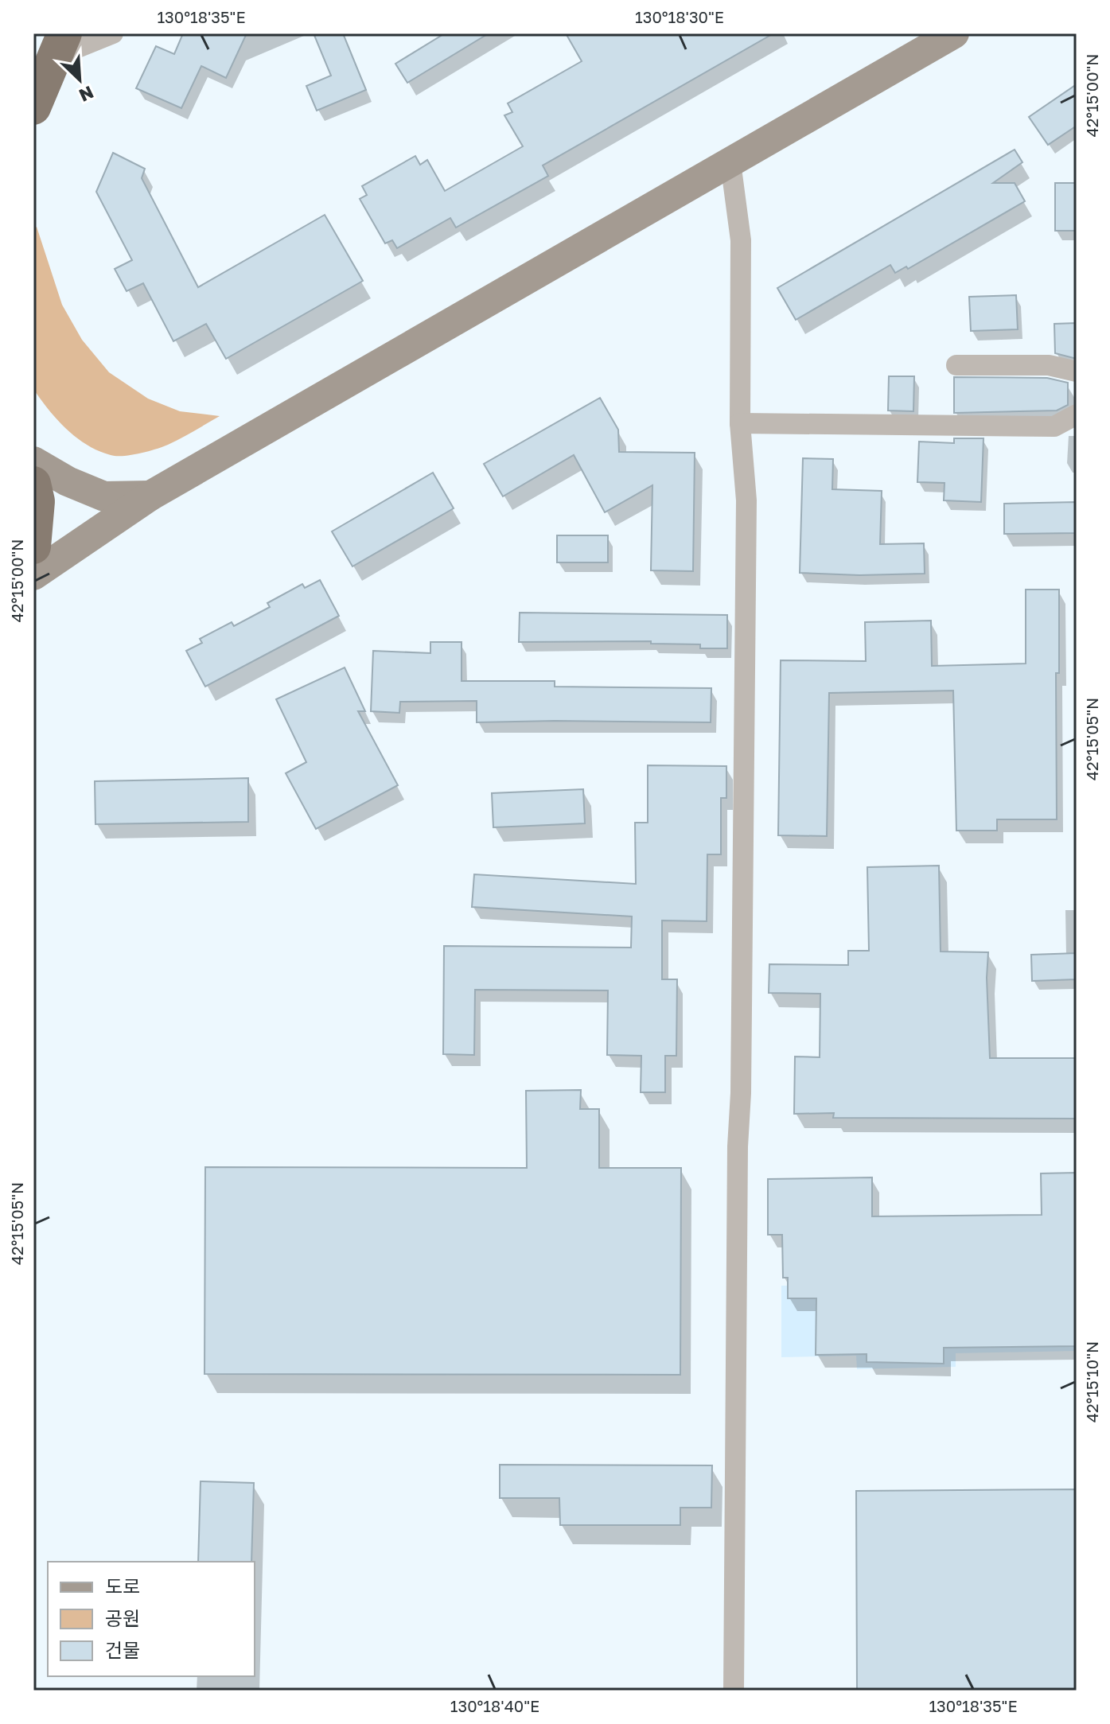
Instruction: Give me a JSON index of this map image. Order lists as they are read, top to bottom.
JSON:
{
  "legend": ["도로", "공원", "건물"],
  "north": "bottom right",
  "coordinates": [
    "130°18'35\"E",
    "130°18'30\"E",
    "42°15'00\"N",
    "42°15'05\"N",
    "42°15'10\"N",
    "130°18'40\"E"
  ]
}
